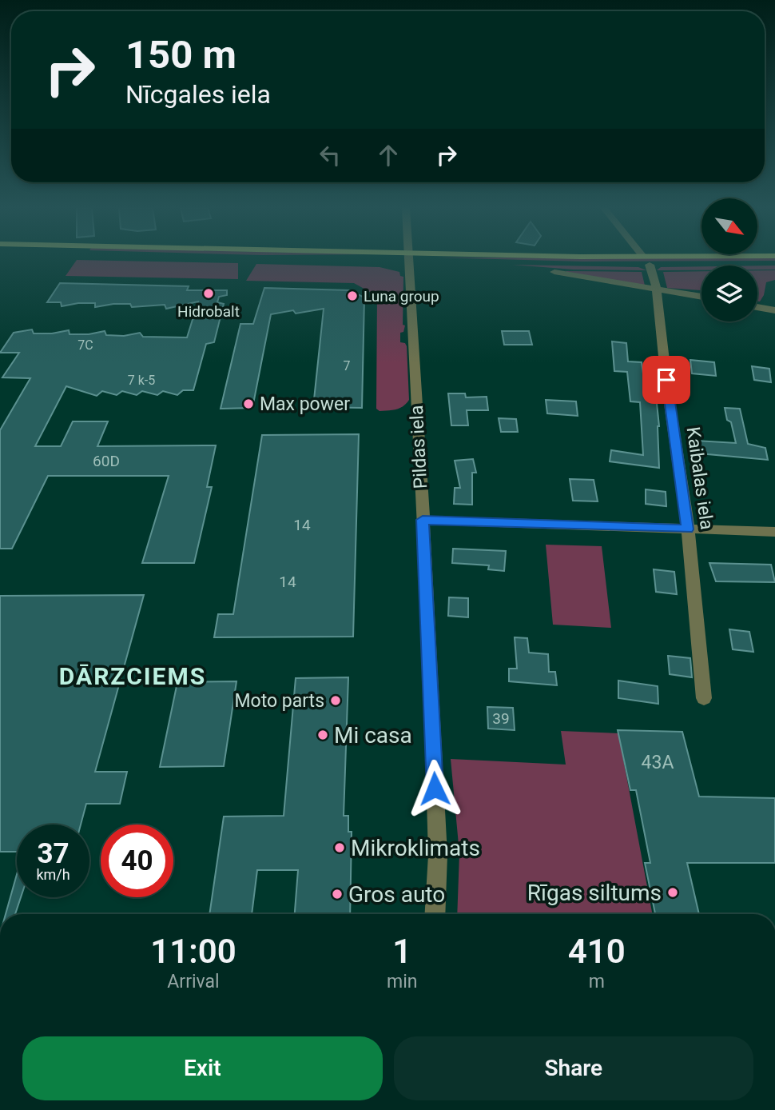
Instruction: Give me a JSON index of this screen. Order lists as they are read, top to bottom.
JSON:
{
  "streets": {
    "street": ["Pildas iela", "Kaibalas iela"]
  },
  "districts": ["DĀRZCIEMS"],
  "places": [
    "Hidrobalt",
    "Luna group",
    "Max power",
    "Moto parts",
    "Mi casa",
    "Mikroklimats",
    "Rīgas siltums",
    "Gros auto"
  ],
  "house_numbers": [
    "7C",
    "7",
    "7 k-5",
    "60D",
    "14",
    "14",
    "39",
    "43A"
  ],
  "north": "bottom right",
  "page": {
    "turn": ["150 m", "Nīcgales iela"],
    "speed": "37 km/h",
    "limit": "40",
    "eta": [
      "11:00",
      "Arrival",
      "1",
      "min",
      "410",
      "m"
    ],
    "buttons": ["Exit", "Share"]
  }
}
